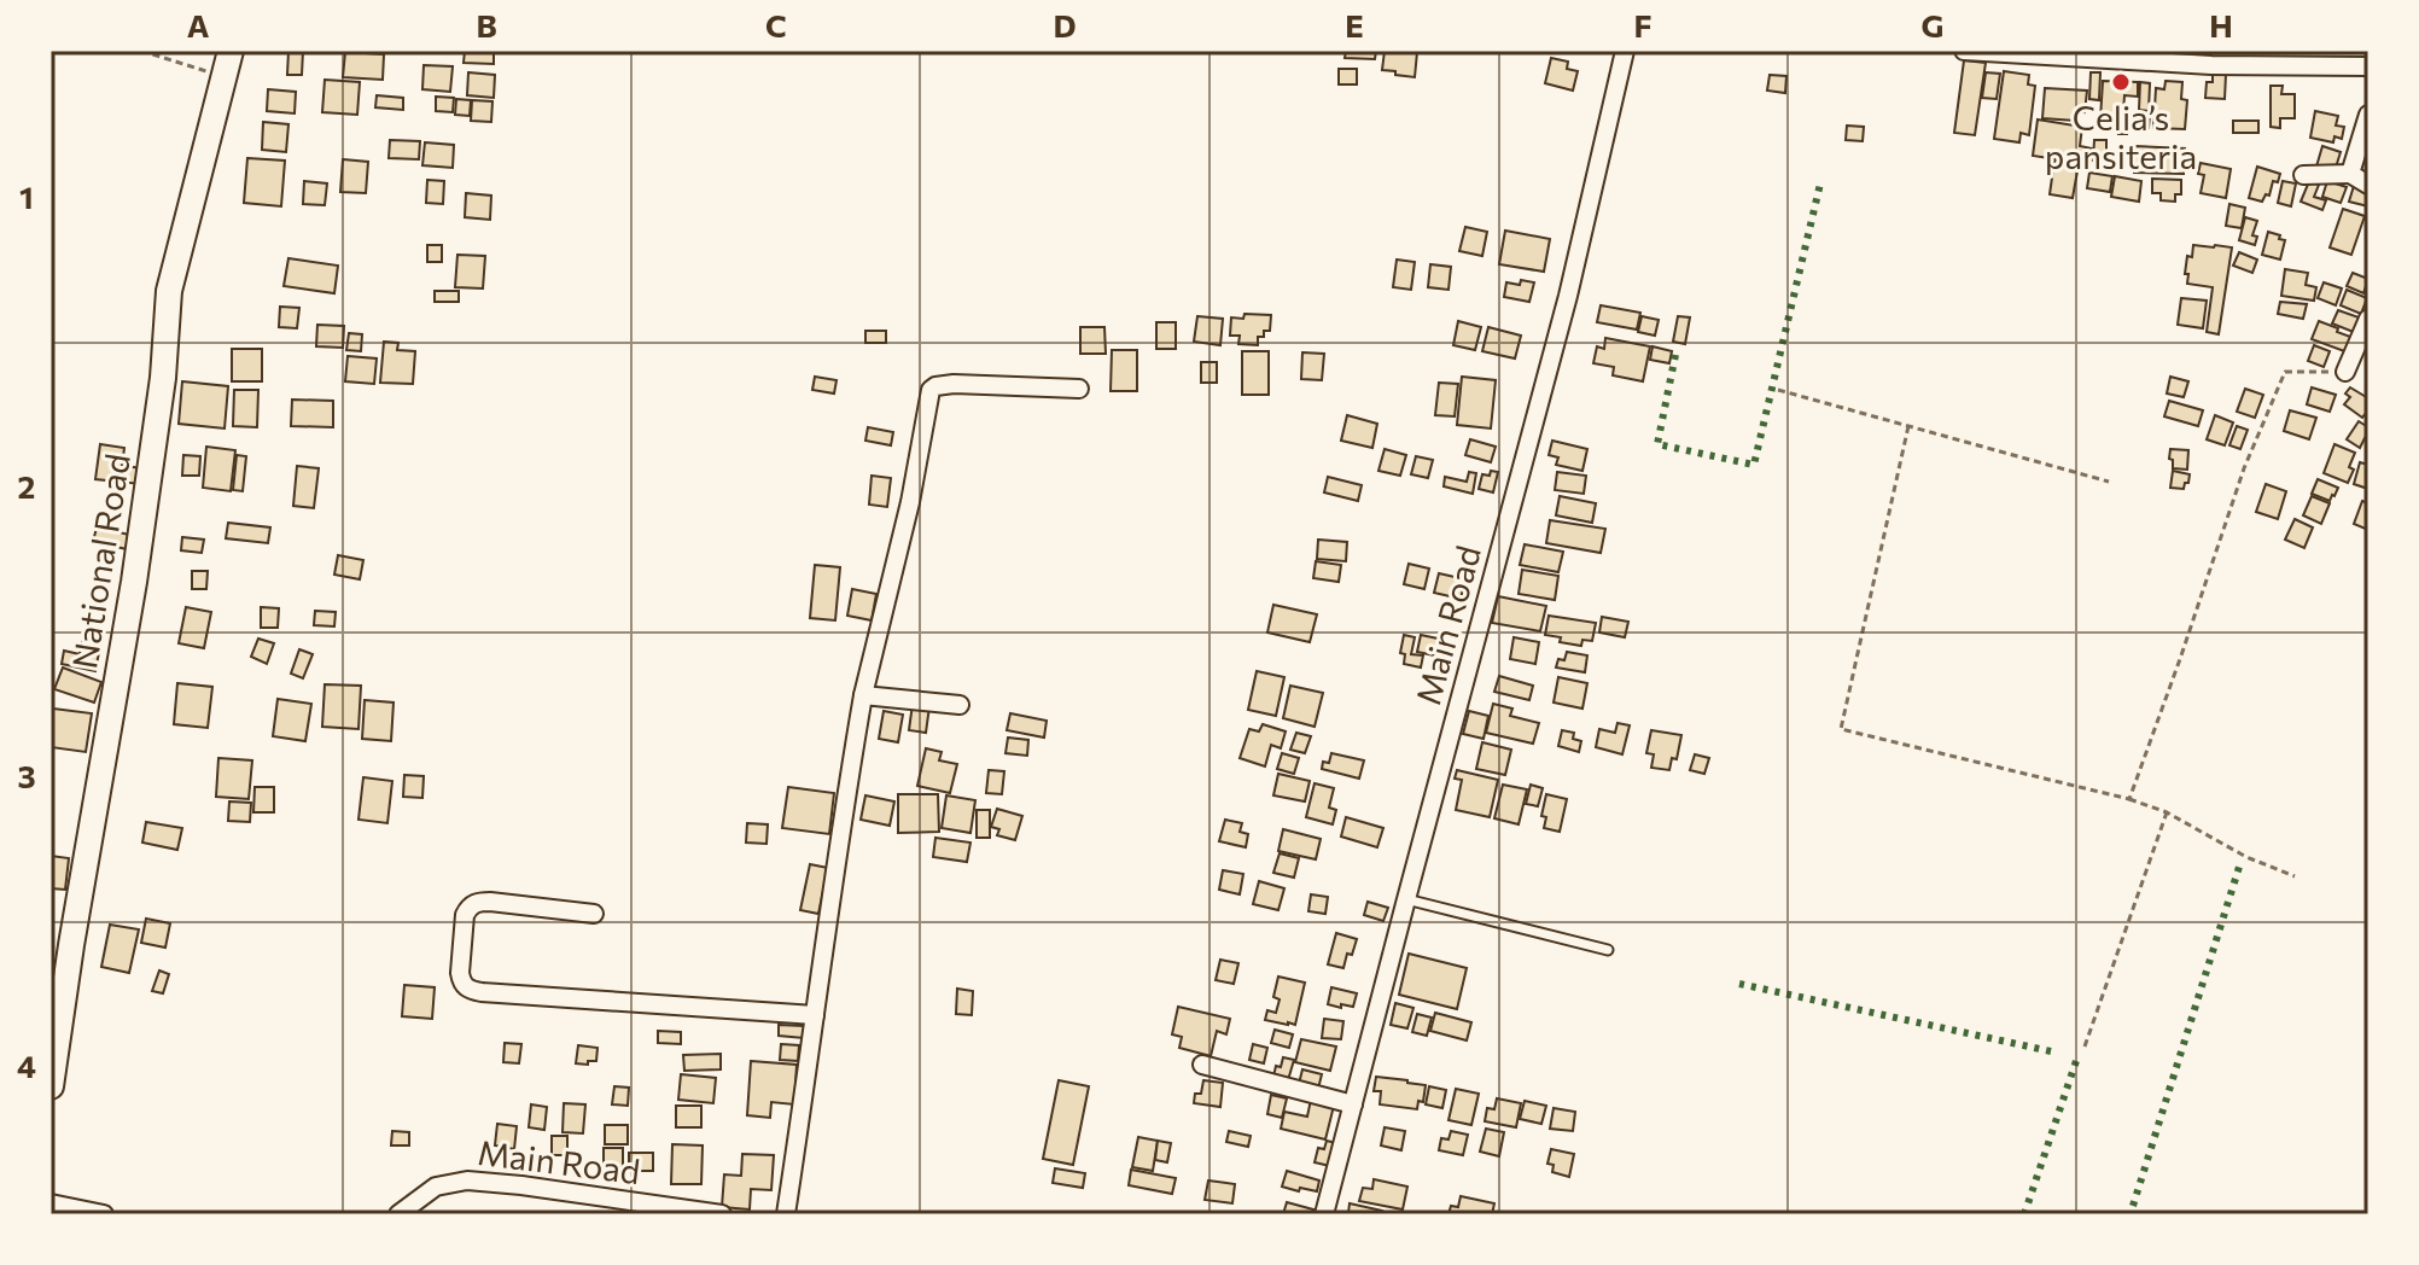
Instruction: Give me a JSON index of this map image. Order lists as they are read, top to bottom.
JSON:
{
  "streets": {
    "street": ["National Road", "Main Road"]
  },
  "places": ["Celia’s pansiteria"],
  "grid": {
    "columns": [
      "A",
      "B",
      "C",
      "D",
      "E",
      "F",
      "G",
      "H"
    ],
    "rows": [
      "1",
      "2",
      "3",
      "4"
    ]
  }
}
